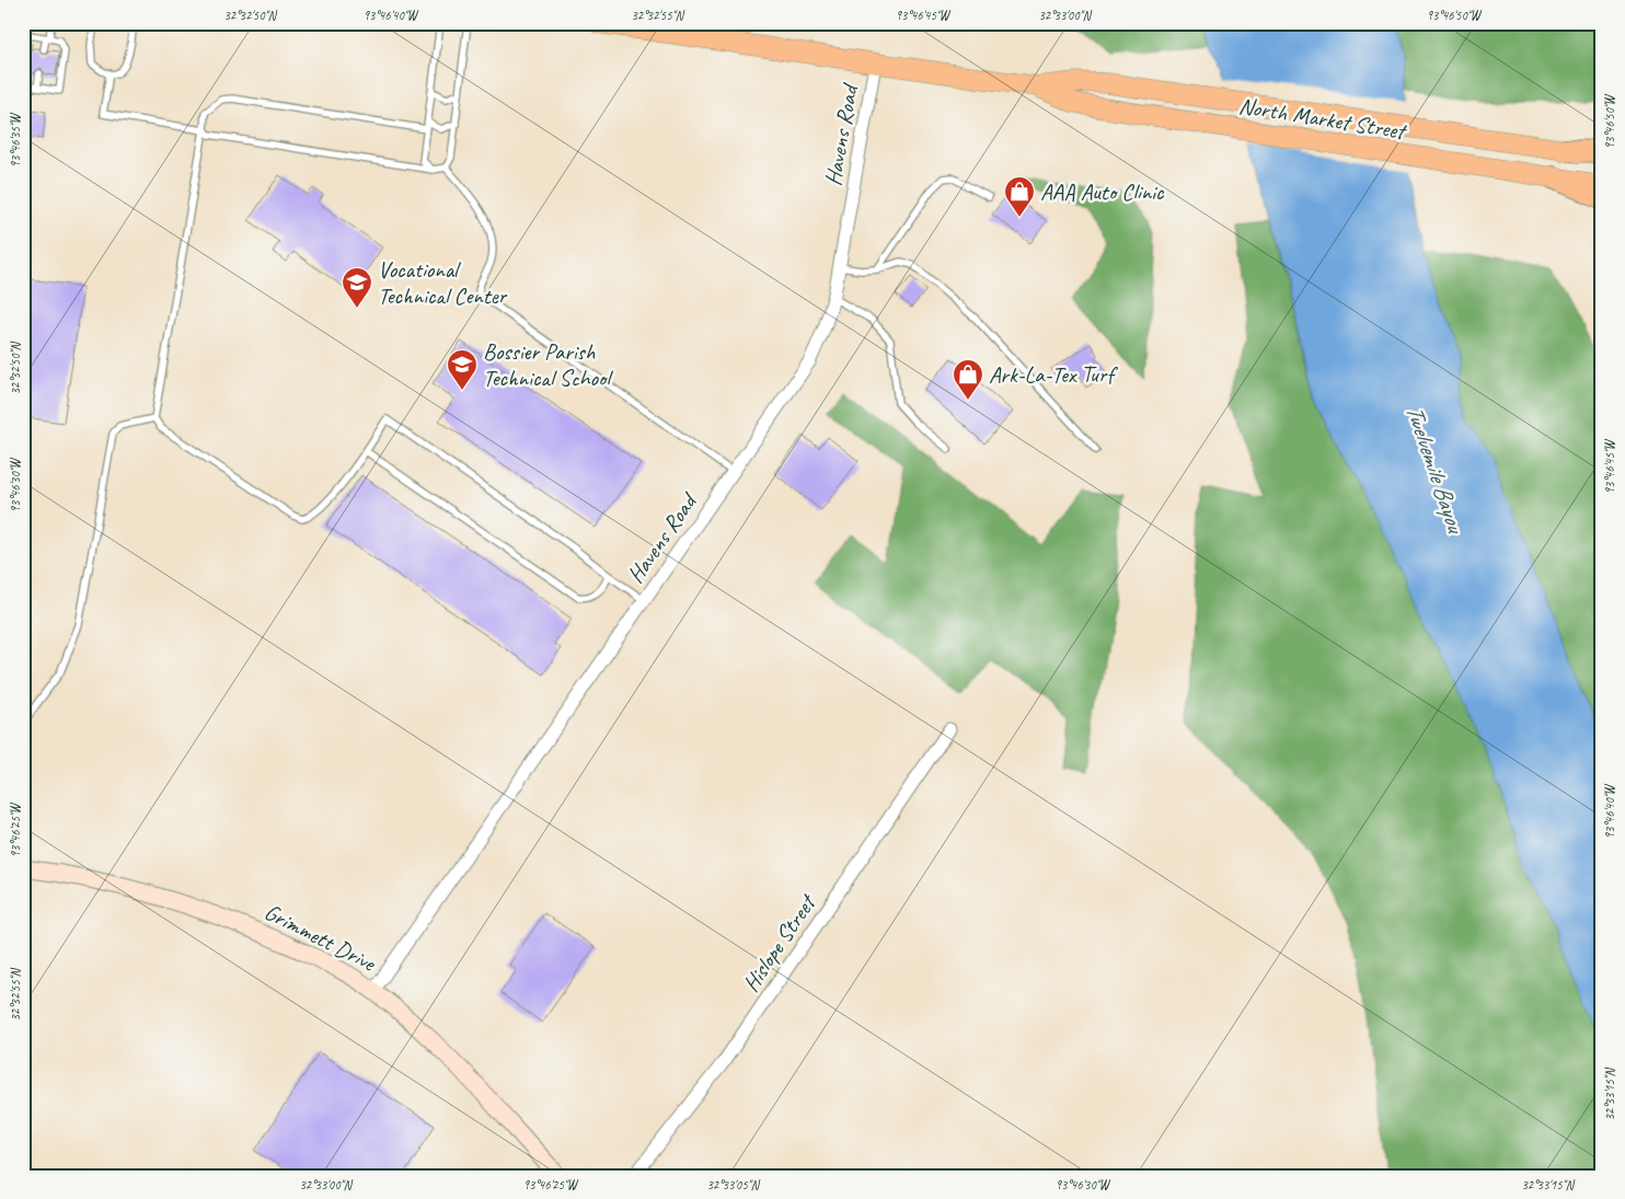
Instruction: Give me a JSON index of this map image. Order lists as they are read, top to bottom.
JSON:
{
  "streets": {
    "main road": ["North Market Street", "Grimmett Drive"],
    "street": ["Havens Road", "Hislope Street"]
  },
  "crossings": [
    ["North Market Street", "Havens Road"],
    ["Havens Road", "Grimmett Drive"]
  ],
  "water": ["Twelvemile Bayou"],
  "places": {
    "shop": ["AAA Auto Clinic", "Ark-La-Tex Turf"],
    "school or university": ["Vocational Technical Center", "Bossier Parish Technical School"]
  },
  "coordinates": [
    "32°32'50\"N",
    "93°46'40\"W",
    "32°32'55\"N",
    "93°46'45\"W",
    "32°33'00\"N",
    "93°46'50\"W",
    "93°46'35\"W",
    "93°46'30\"W",
    "93°46'25\"W",
    "32°33'15\"N",
    "32°33'05\"N"
  ]
}
